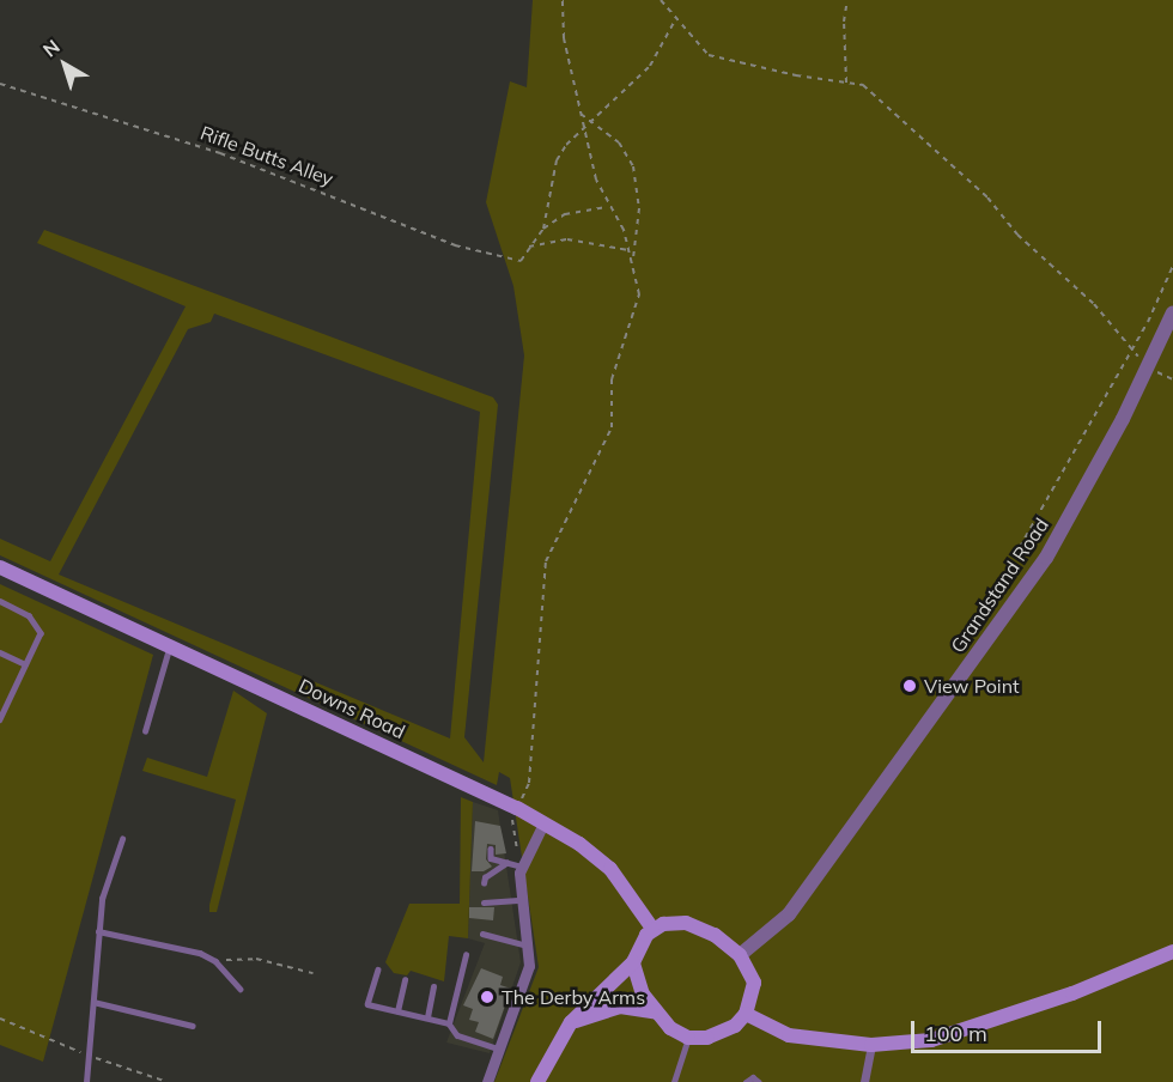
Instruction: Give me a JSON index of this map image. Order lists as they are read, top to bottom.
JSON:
{
  "streets": {
    "main road": ["Downs Road"],
    "street": ["Grandstand Road"],
    "path": ["Rifle Butts Alley"]
  },
  "crossings": [
    ["Grandstand Road", "Downs Road"]
  ],
  "places": ["View Point", "The Derby Arms"],
  "scale_bar": "100 m",
  "north": "top left"
}
